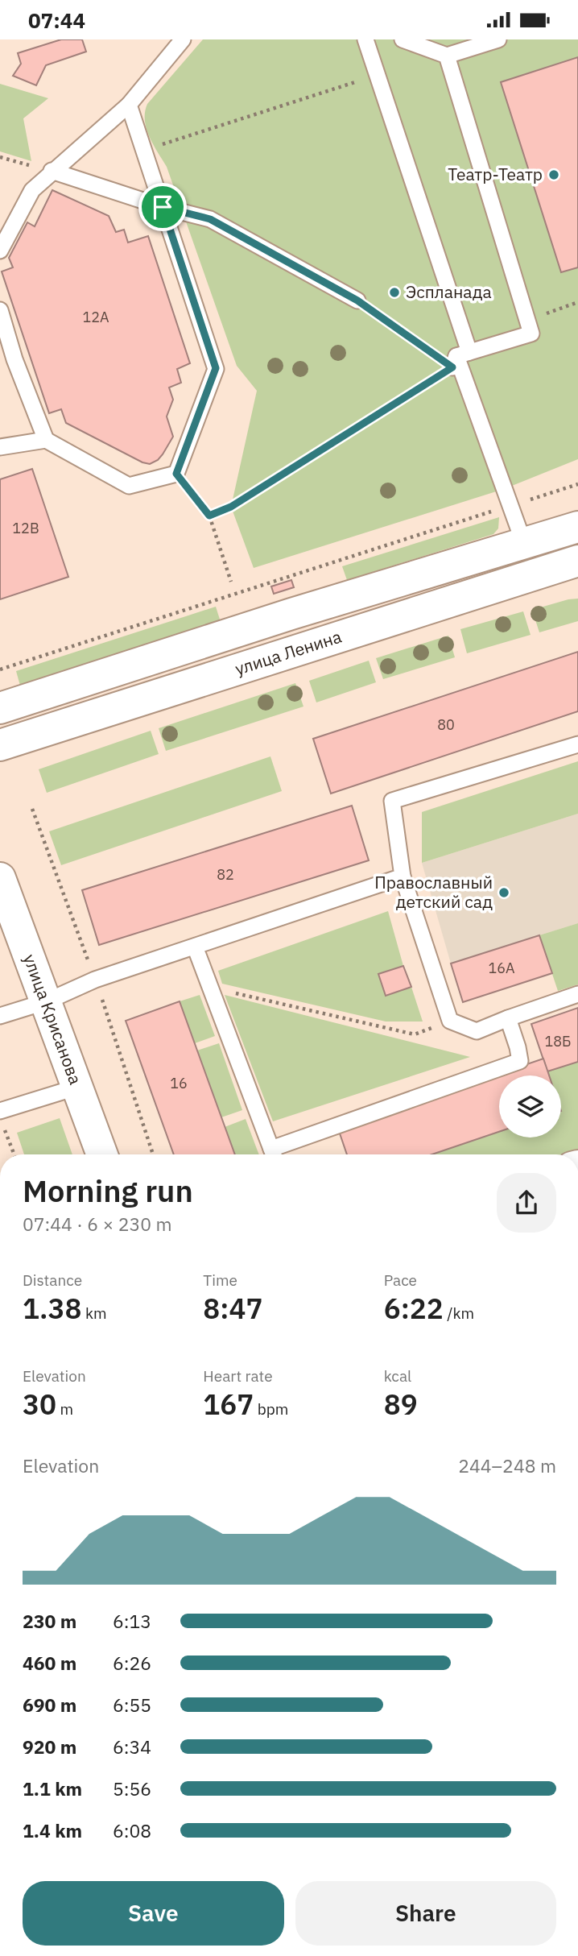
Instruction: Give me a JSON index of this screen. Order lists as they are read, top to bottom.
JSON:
{
  "streets": {
    "main road": ["улица Ленина", "улица Крисанова"]
  },
  "places": ["Театр-Театр", "Эспланада", "Православный детский сад"],
  "house_numbers": [
    "12А",
    "12В",
    "80",
    "82",
    "16А",
    "18Б",
    "16"
  ],
  "page": {
    "status": "07:44",
    "heading": ["Morning run", "07:44 · 6 × 230 m"],
    "stats": [
      ["Distance", "1.38 km"],
      ["Time", "8:47"],
      ["Pace", "6:22 /km"],
      ["Elevation", "30 m"],
      ["Heart rate", "167 bpm"],
      ["kcal", "89"]
    ],
    "chart": ["Elevation", "244–248 m"],
    "list": [
      {
        "name": "230 m",
        "note": "6:13"
      },
      {
        "name": "460 m",
        "note": "6:26"
      },
      {
        "name": "690 m",
        "note": "6:55"
      },
      {
        "name": "920 m",
        "note": "6:34"
      },
      {
        "name": "1.1 km",
        "note": "5:56"
      },
      {
        "name": "1.4 km",
        "note": "6:08"
      }
    ],
    "buttons": ["Save", "Share"]
  }
}
